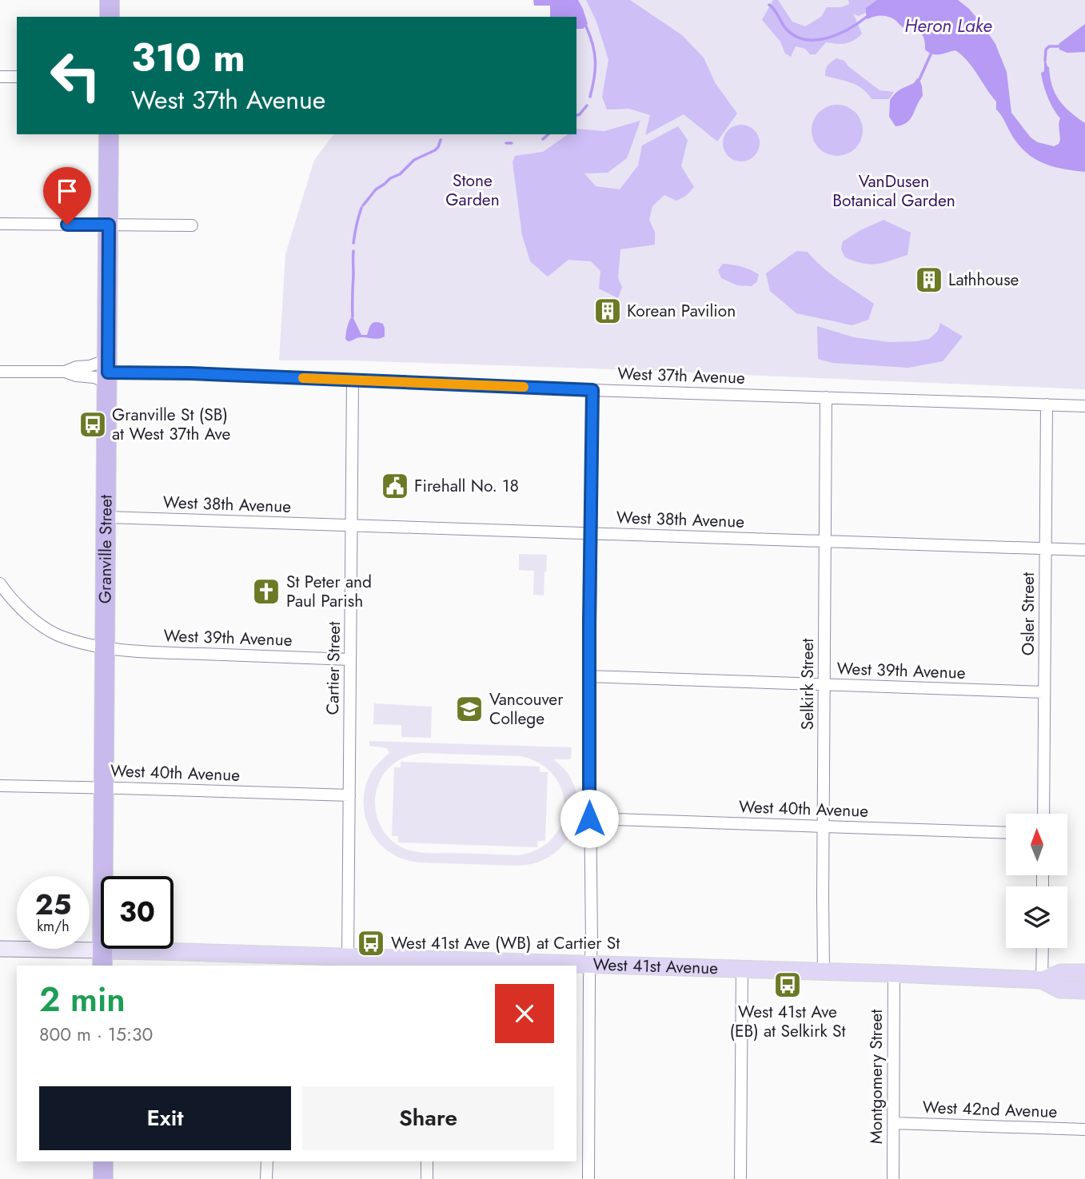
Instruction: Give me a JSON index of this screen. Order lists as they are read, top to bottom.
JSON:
{
  "streets": {
    "highway": ["Granville Street"],
    "main road": ["West 41st Avenue"],
    "street": [
      "West 37th Avenue",
      "West 38th Avenue",
      "Osler Street",
      "West 39th Avenue",
      "Cartier Street",
      "Selkirk Street",
      "West 40th Avenue",
      "Montgomery Street",
      "West 42nd Avenue"
    ]
  },
  "crossings": [
    ["West 37th Avenue", "Granville Street"],
    ["West 37th Avenue", "Osler Street"],
    ["West 37th Avenue", "Cartier Street"],
    ["West 37th Avenue", "Selkirk Street"],
    ["West 38th Avenue", "Granville Street"],
    ["West 38th Avenue", "Osler Street"],
    ["West 38th Avenue", "Cartier Street"],
    ["West 38th Avenue", "Selkirk Street"],
    ["Granville Street", "West 39th Avenue"],
    ["Granville Street", "West 40th Avenue"],
    ["Granville Street", "West 41st Avenue"],
    ["Osler Street", "West 39th Avenue"],
    ["West 39th Avenue", "Cartier Street"],
    ["West 39th Avenue", "Selkirk Street"],
    ["Cartier Street", "West 40th Avenue"],
    ["Cartier Street", "West 41st Avenue"],
    ["Selkirk Street", "West 40th Avenue"],
    ["Selkirk Street", "West 41st Avenue"],
    ["West 41st Avenue", "Montgomery Street"],
    ["Montgomery Street", "West 42nd Avenue"]
  ],
  "water": ["Heron Lake"],
  "parks": ["Stone Garden", "VanDusen Botanical Garden"],
  "places": {
    "building": ["Lathhouse", "Korean Pavilion"],
    "bus stop": ["Granville St (SB) at West 37th Ave", "West 41st Ave (WB) at Cartier St", "West 41st Ave (EB) at Selkirk St"],
    "public building": ["Firehall No. 18"],
    "church": ["St Peter and Paul Parish"],
    "school or university": ["Vancouver College"]
  },
  "north": "top",
  "page": {
    "turn": ["310 m", "West 37th Avenue"],
    "speed": "25 km/h",
    "limit": "30",
    "heading": ["2 min", "800 m · 15:30"],
    "buttons": ["Exit", "Share"]
  }
}
